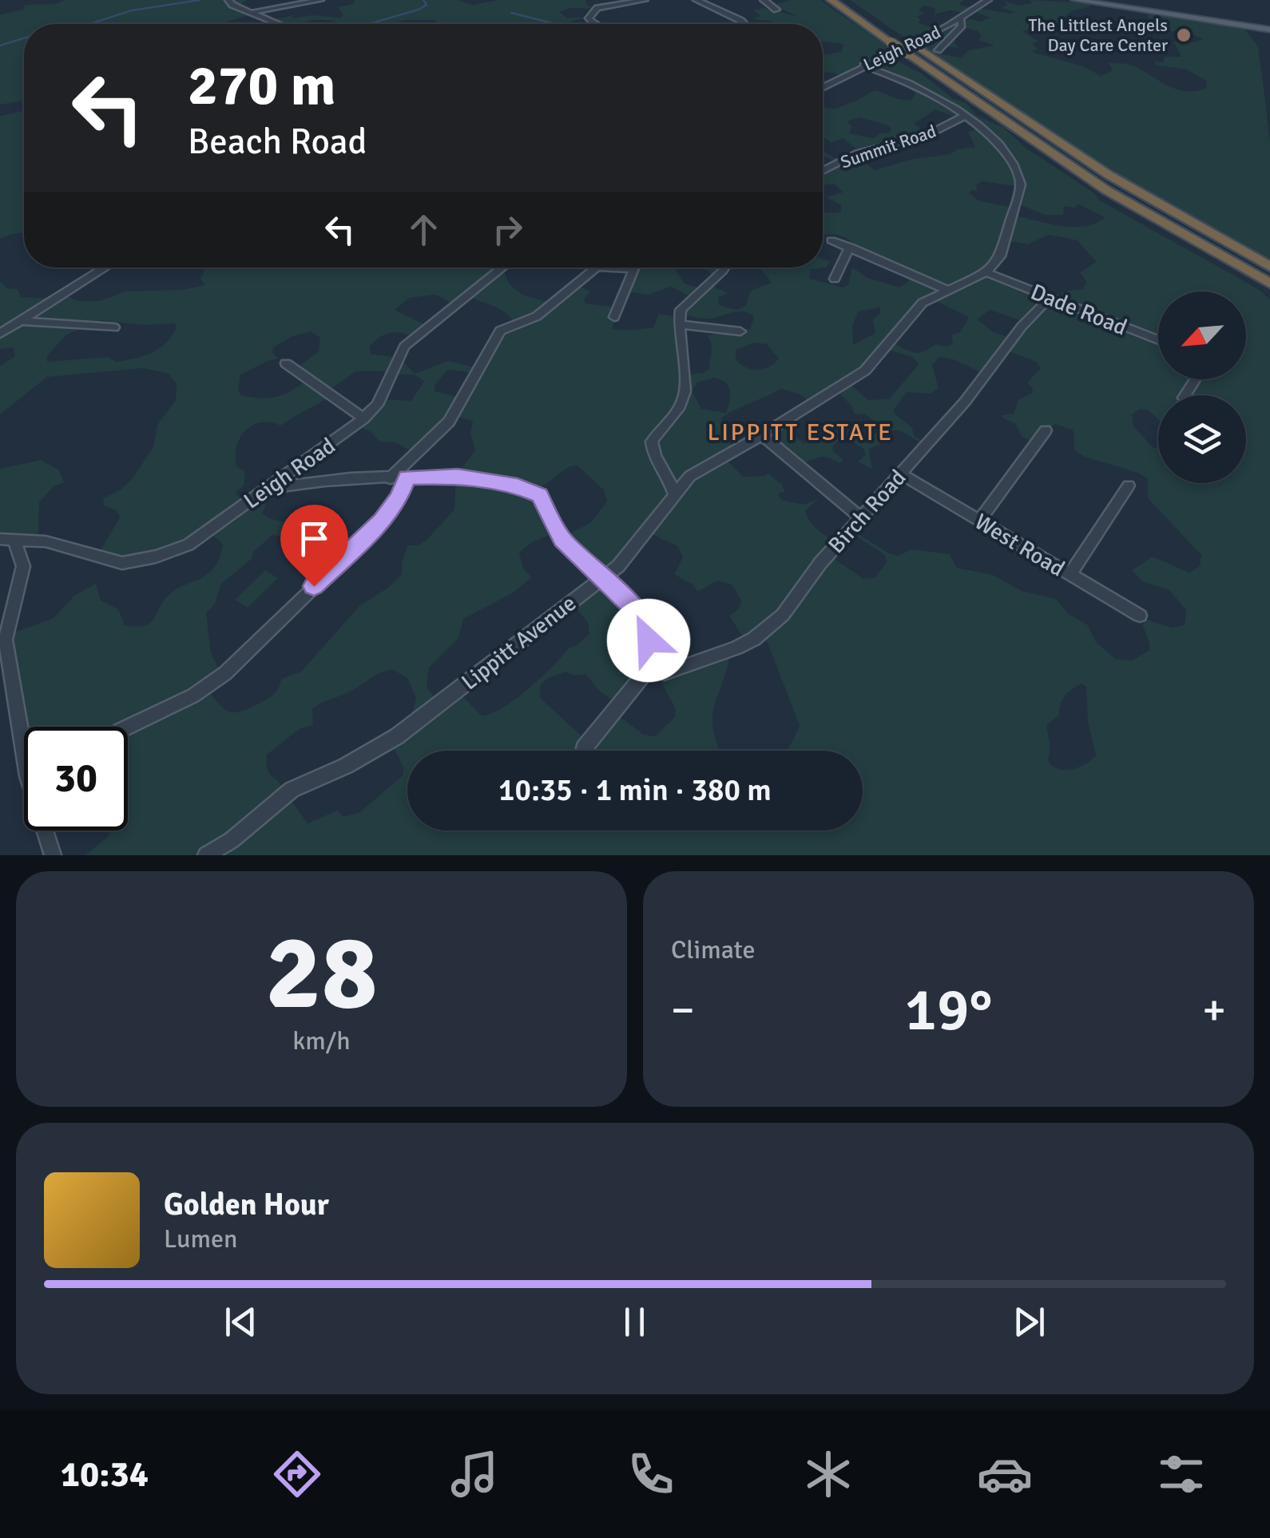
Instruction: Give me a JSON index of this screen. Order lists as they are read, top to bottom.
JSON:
{
  "streets": {
    "street": [
      "Leigh Road",
      "Summit Road",
      "Dade Road",
      "Birch Road",
      "West Road",
      "Lippitt Avenue"
    ]
  },
  "crossings": [
    ["Dade Road", "Birch Road"],
    ["Dade Road", "Lippitt Avenue"],
    ["Birch Road", "West Road"]
  ],
  "districts": ["LIPPITT ESTATE"],
  "places": ["The Littlest Angels Day Care Center"],
  "north": "bottom left",
  "page": {
    "turn": ["270 m", "Beach Road"],
    "limit": "30",
    "trip": "10:35 · 1 min · 380 m",
    "tile": [
      ["28", "km/h"],
      "Climate"
    ],
    "heat": ["−", "19°", "+"],
    "song": ["Golden Hour", "Lumen"],
    "tabs": "10:34"
  }
}
